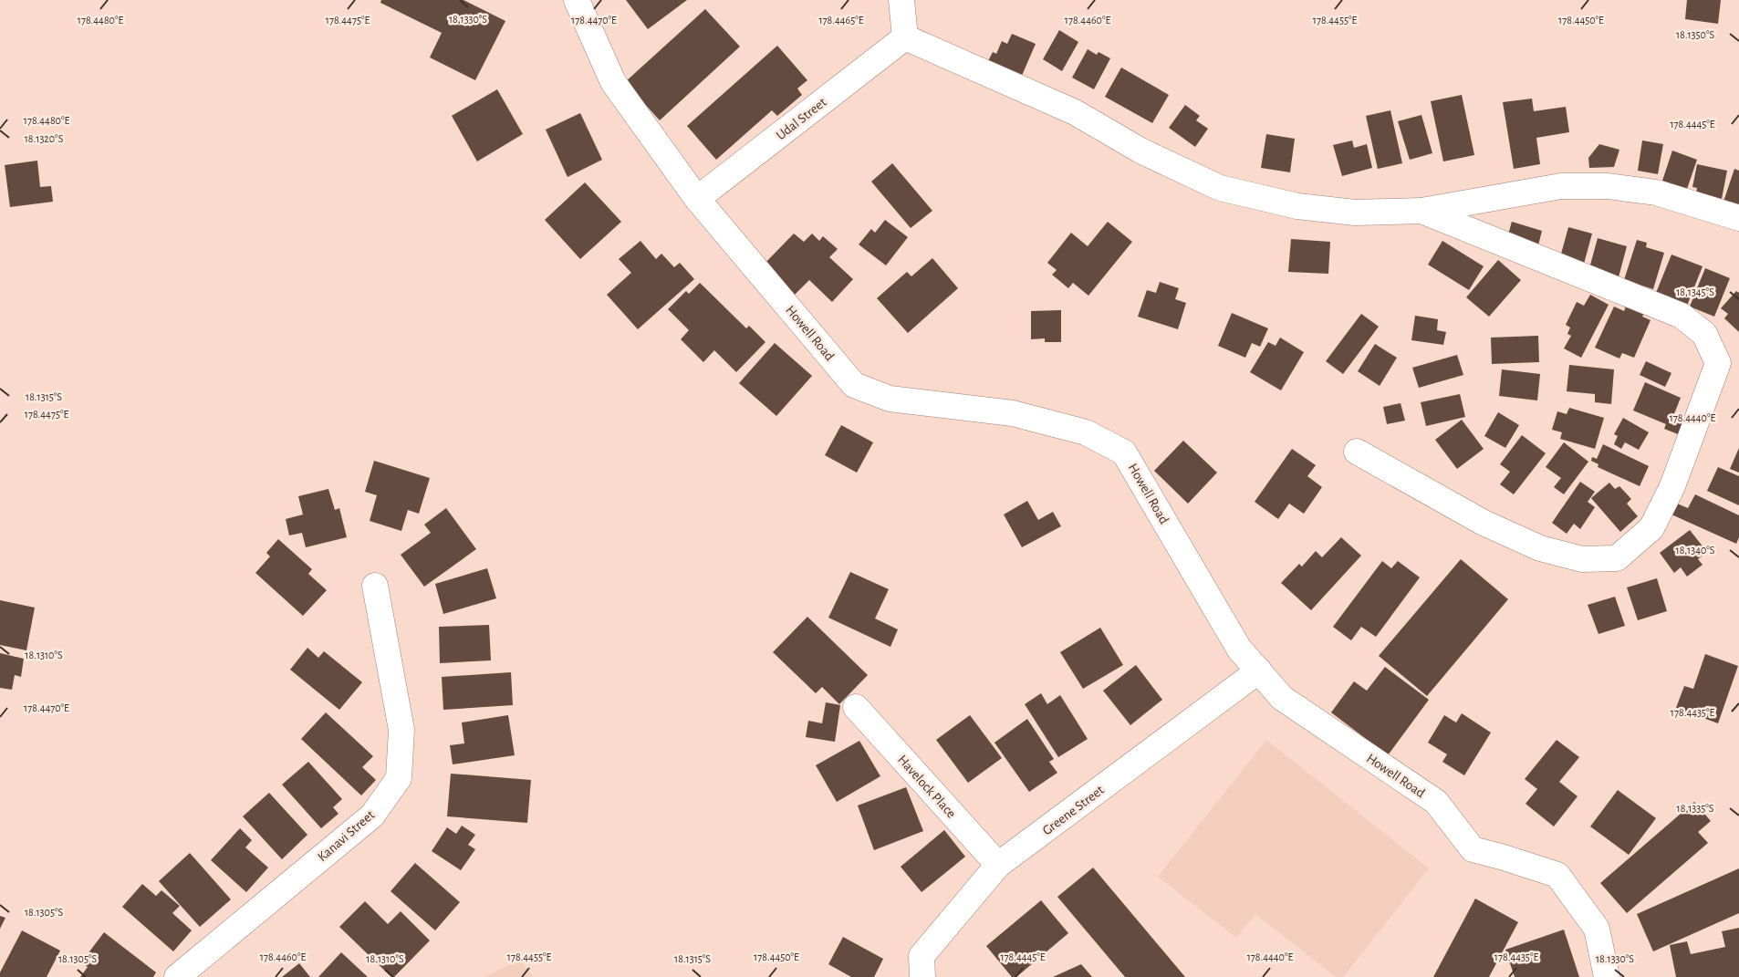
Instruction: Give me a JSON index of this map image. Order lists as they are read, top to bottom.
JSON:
{
  "streets": {
    "street": [
      "Udal Street",
      "Howell Road",
      "Havelock Place",
      "Greene Street",
      "Kanavi Street"
    ]
  },
  "crossings": [
    ["Udal Street", "Howell Road"],
    ["Howell Road", "Greene Street"],
    ["Havelock Place", "Greene Street"]
  ],
  "coordinates": [
    "18.1330°S",
    "178.4480°E",
    "178.4475°E",
    "178.4470°E",
    "178.4465°E",
    "178.4460°E",
    "178.4455°E",
    "178.4450°E",
    "18.1350°S",
    "178.4445°E",
    "18.1320°S",
    "18.1345°S",
    "18.1315°S",
    "178.4440°E",
    "18.1340°S",
    "18.1310°S",
    "178.4435°E",
    "18.1335°S",
    "18.1305°S"
  ]
}
